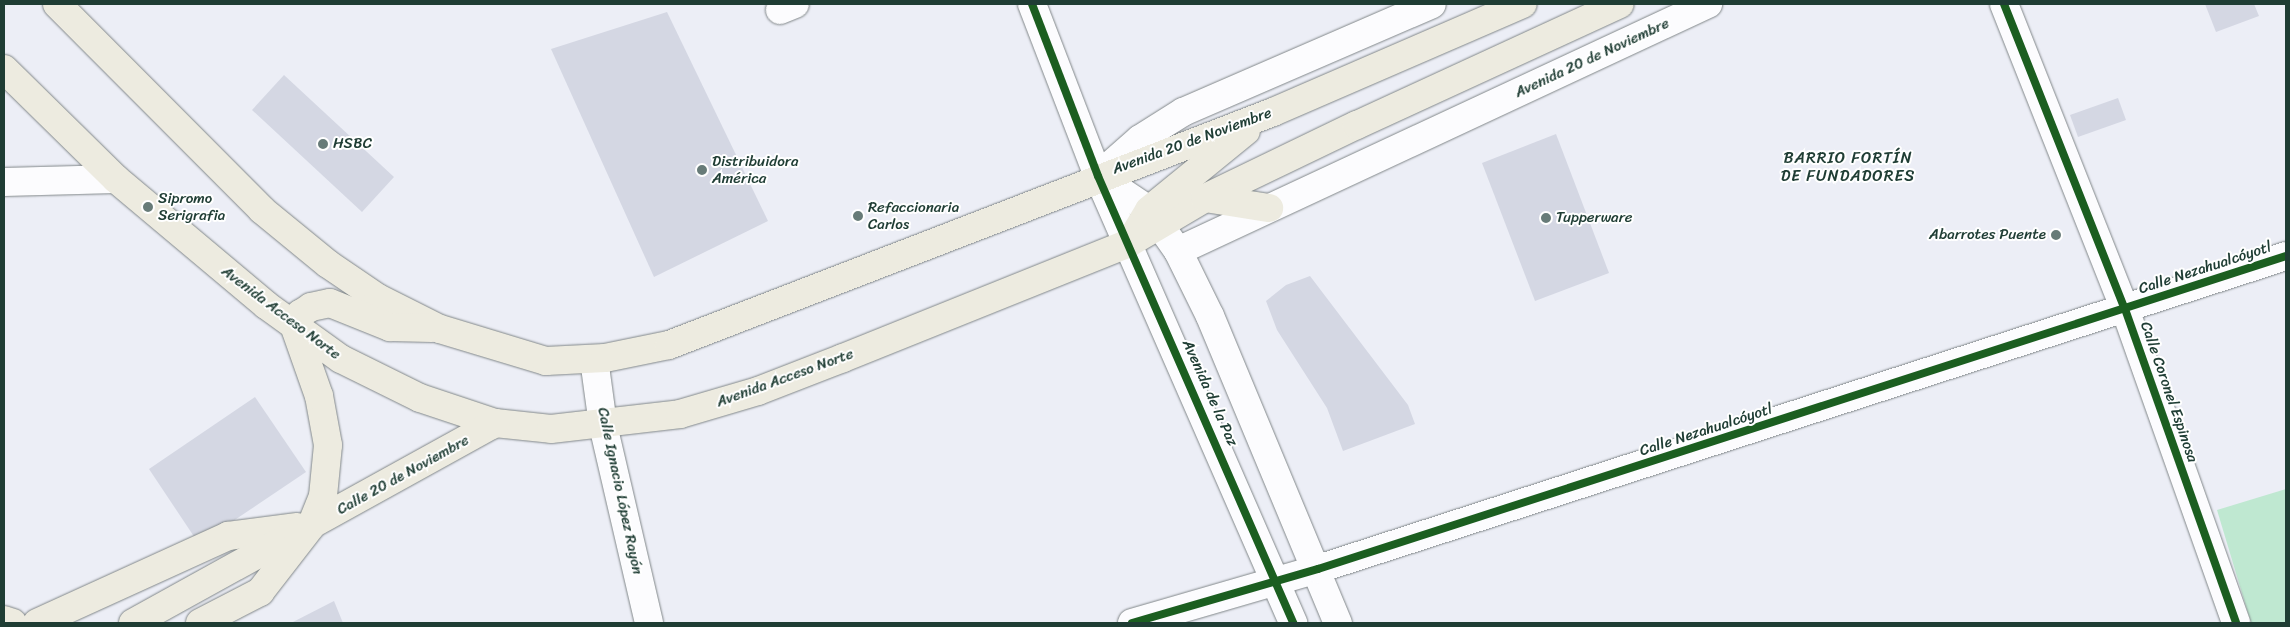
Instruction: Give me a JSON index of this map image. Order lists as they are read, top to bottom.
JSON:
{
  "streets": {
    "main road": ["Avenida 20 de Noviembre", "Avenida Acceso Norte", "Calle 20 de Noviembre"],
    "street": [
      "Calle Nezahualcóyotl",
      "Calle Coronel Espinosa",
      "Avenida de la Paz",
      "Calle Ignacio López Rayón"
    ]
  },
  "crossings": [
    ["Avenida 20 de Noviembre", "Avenida de la Paz"],
    ["Calle Nezahualcóyotl", "Calle Coronel Espinosa"],
    ["Calle Nezahualcóyotl", "Avenida de la Paz"],
    ["Avenida Acceso Norte", "Avenida de la Paz"],
    ["Avenida Acceso Norte", "Calle 20 de Noviembre"],
    ["Avenida Acceso Norte", "Calle Ignacio López Rayón"]
  ],
  "districts": ["BARRIO FORTÍN DE FUNDADORES"],
  "places": [
    "HSBC",
    "Distribuidora América",
    "Sipromo Serigrafia",
    "Refaccionaria Carlos",
    "Tupperware",
    "Abarrotes Puente"
  ]
}
